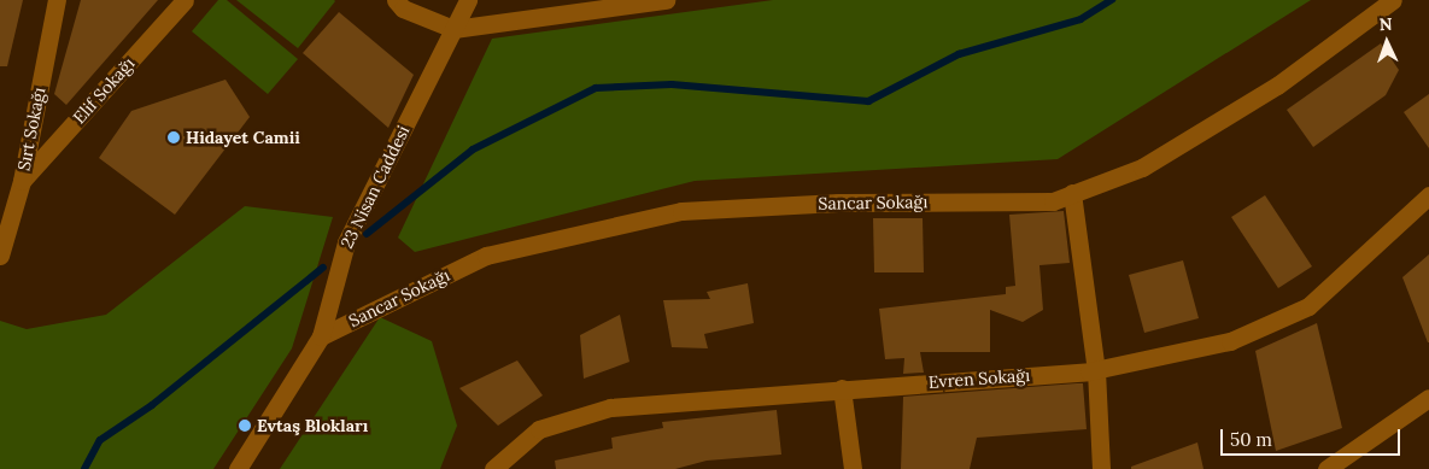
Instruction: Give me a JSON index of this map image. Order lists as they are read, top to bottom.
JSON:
{
  "streets": {
    "street": [
      "Elif Sokağı",
      "Sırt Sokağı",
      "23 Nisan Caddesi",
      "Sancar Sokağı",
      "Evren Sokağı"
    ]
  },
  "crossings": [
    ["Elif Sokağı", "Sırt Sokağı"],
    ["23 Nisan Caddesi", "Sancar Sokağı"]
  ],
  "places": ["Hidayet Camii", "Evtaş Blokları"],
  "scale_bar": "50 m",
  "north": "top"
}
